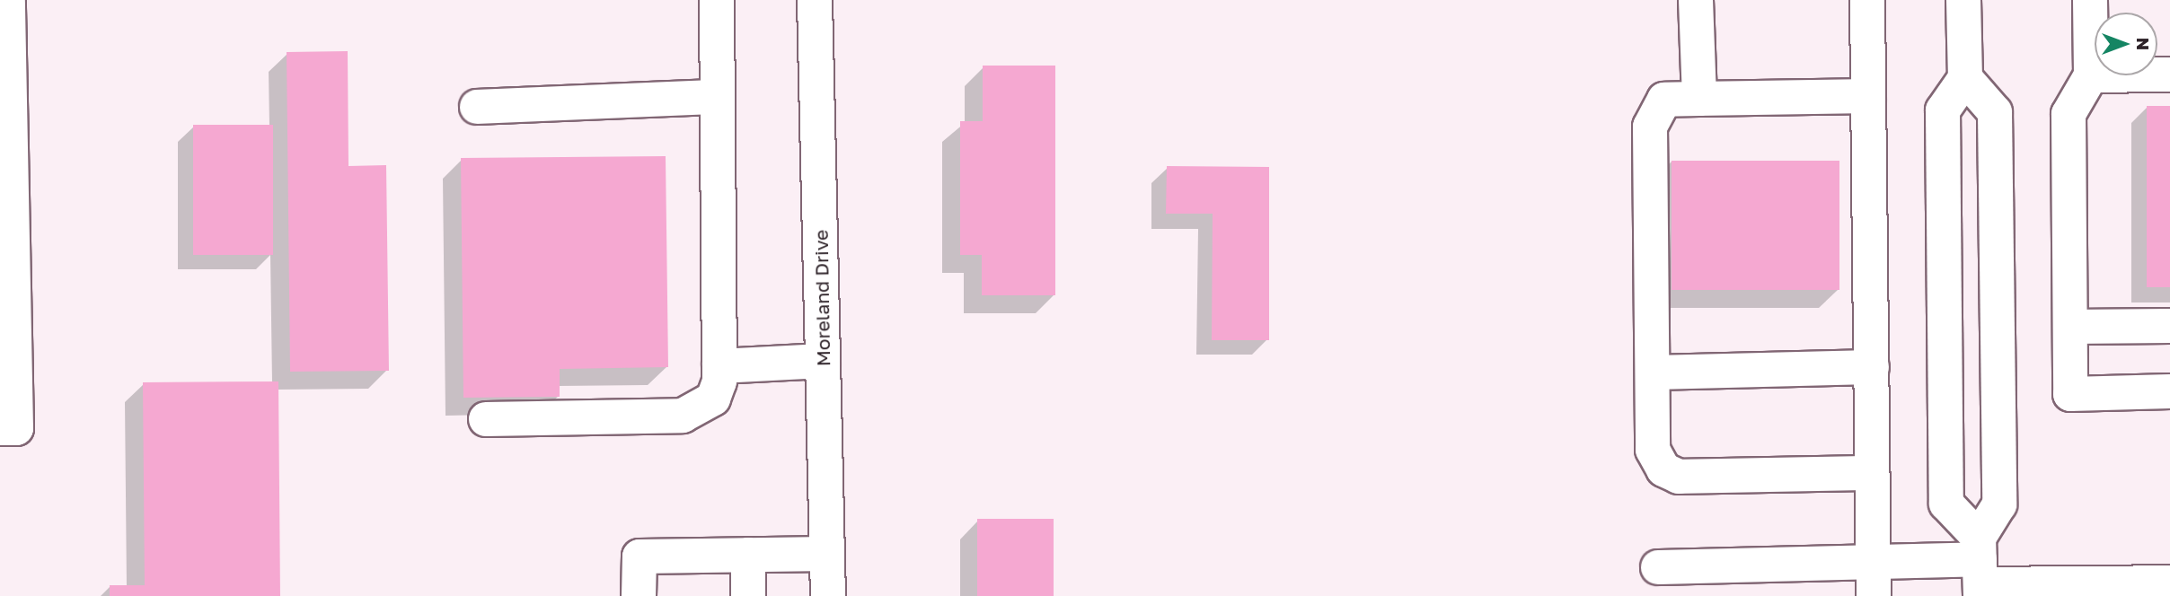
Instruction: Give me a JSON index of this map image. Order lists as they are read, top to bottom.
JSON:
{
  "streets": {
    "street": ["Moreland Drive"]
  },
  "north": "right"
}
